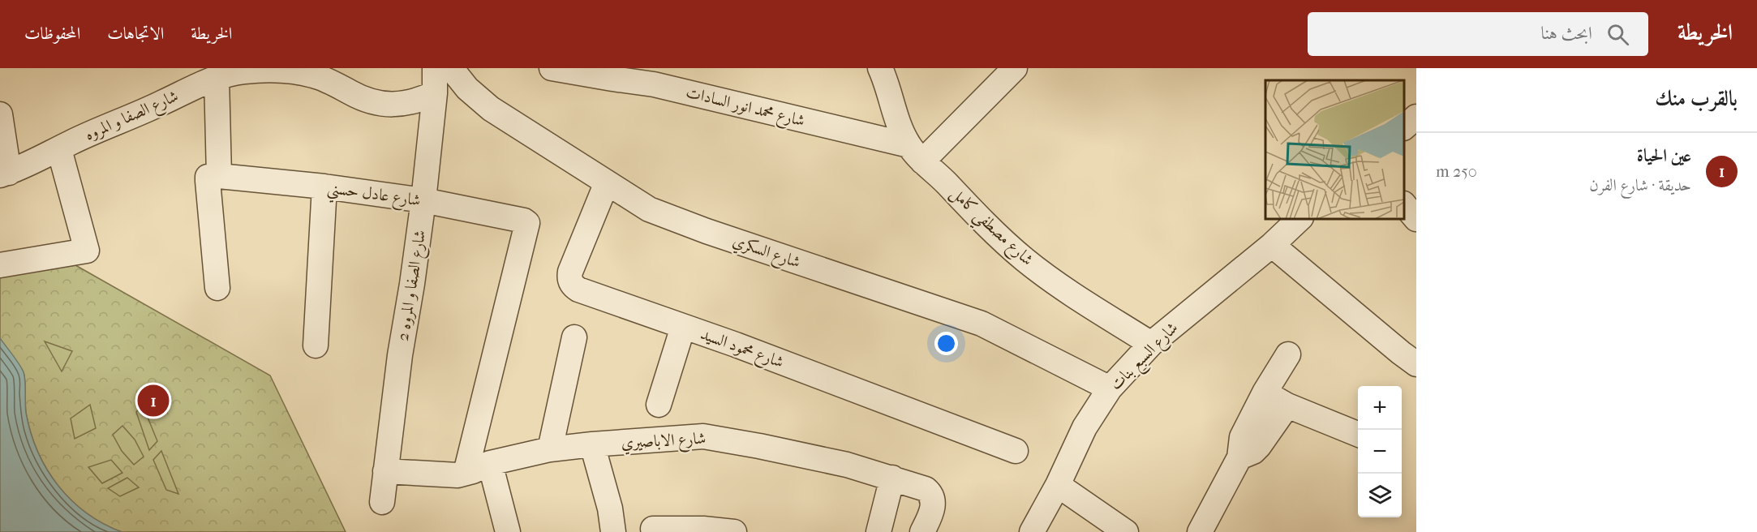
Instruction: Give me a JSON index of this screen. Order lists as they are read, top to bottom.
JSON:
{
  "streets": {
    "street": [
      "شارع محمد انور السادات",
      "شارع الصفا و المروه",
      "شارع عادل حسني",
      "شارع مصطفي كامل",
      "شارع السكري",
      "شارع الصفا و المروه 2",
      "شارع محمود السيد",
      "شارع السبع بنات",
      "شارع الاباصيري"
    ]
  },
  "crossings": [
    ["شارع محمد انور السادات", "شارع مصطفي كامل"],
    ["شارع الصفا و المروه", "شارع الصفا و المروه 2"],
    ["شارع عادل حسني", "شارع الصفا و المروه 2"],
    ["شارع عادل حسني", "شارع الاباصيري"],
    ["شارع مصطفي كامل", "شارع السبع بنات"],
    ["شارع السكري", "شارع محمود السيد"],
    ["شارع السكري", "شارع السبع بنات"],
    ["شارع الصفا و المروه 2", "شارع الاباصيري"]
  ],
  "page": {
    "header": "الخريطة",
    "search": "ابحث هنا",
    "nav": ["الخريطة", "الاتجاهات", "المحفوظات"],
    "heading": "بالقرب منك",
    "list": [
      {
        "mark": "1",
        "name": "عين الحياة",
        "note": "حديقة · شارع الفرن",
        "value": "250 m"
      }
    ],
    "pins": "1",
    "map_buttons": ["+", "−"]
  }
}
